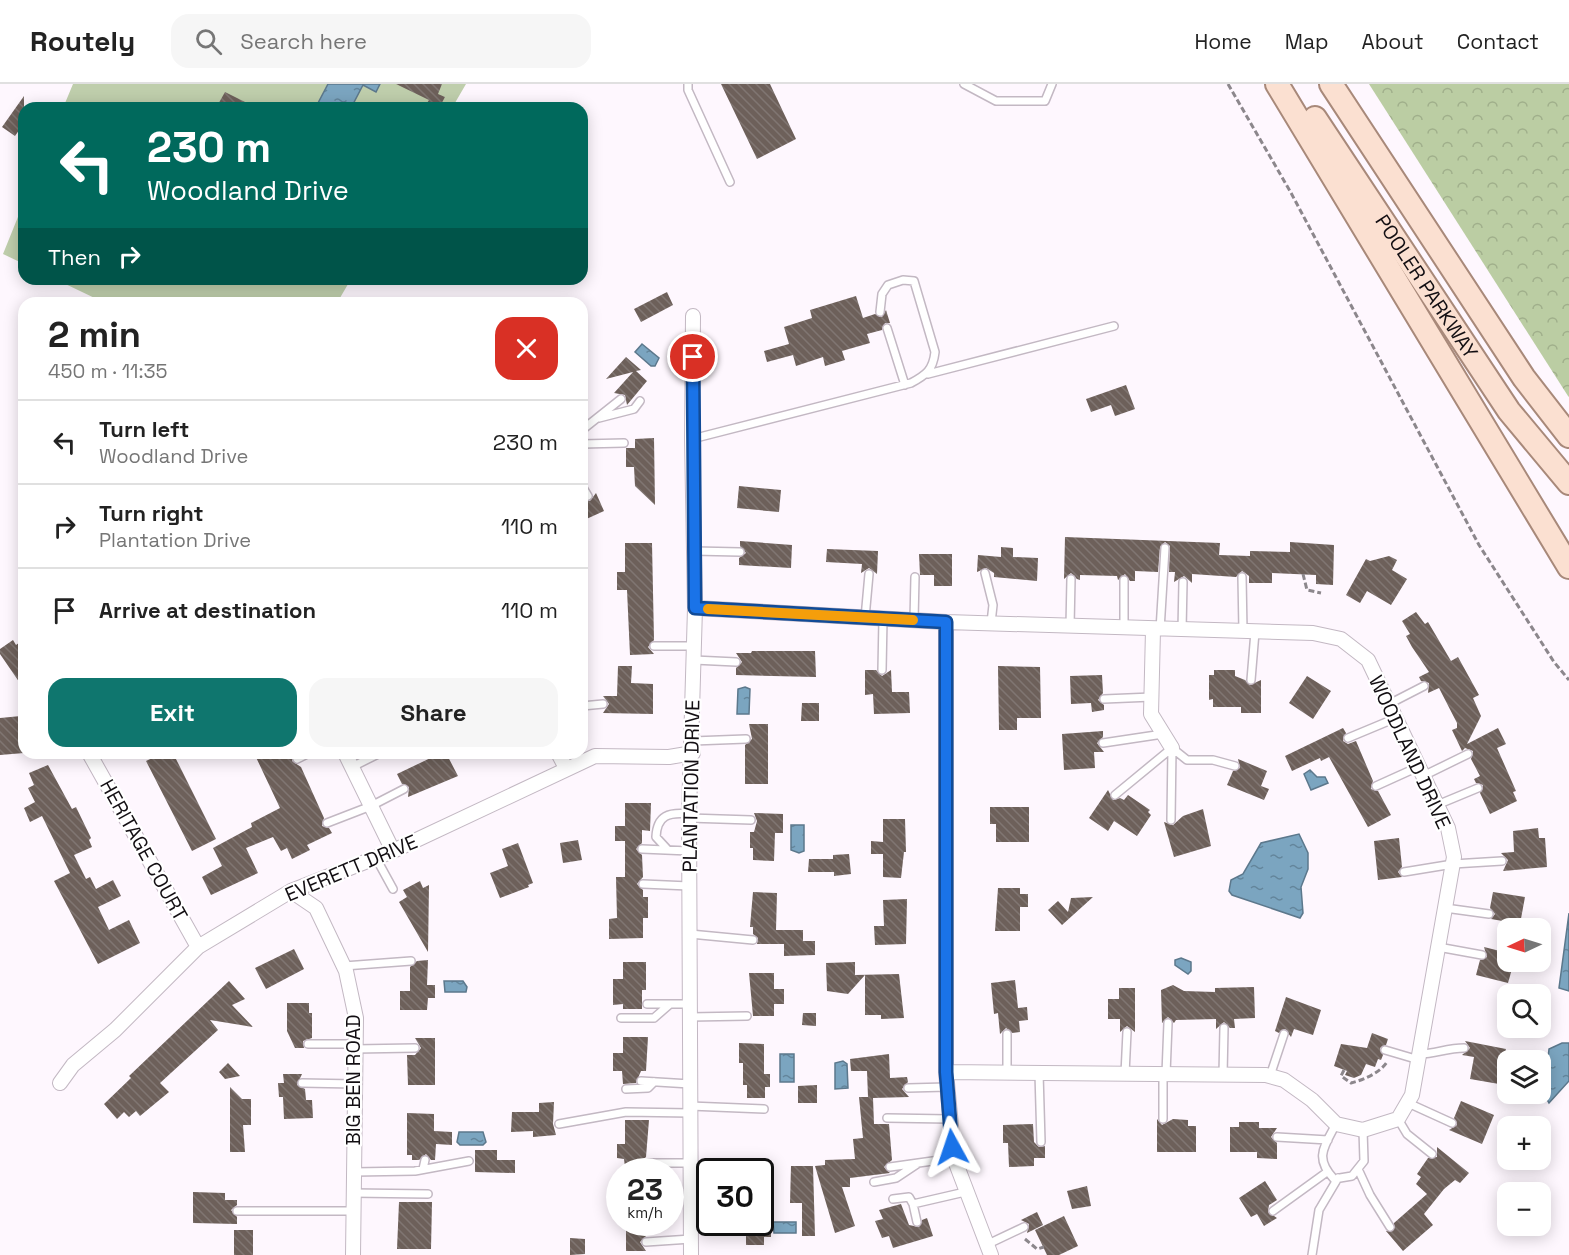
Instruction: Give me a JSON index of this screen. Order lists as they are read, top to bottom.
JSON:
{
  "streets": {
    "main road": ["POOLER PARKWAY"],
    "street": [
      "WOODLAND DRIVE",
      "PLANTATION DRIVE",
      "HERITAGE COURT",
      "EVERETT DRIVE",
      "BIG BEN ROAD"
    ]
  },
  "crossings": [
    ["WOODLAND DRIVE", "PLANTATION DRIVE"],
    ["PLANTATION DRIVE", "EVERETT DRIVE"],
    ["HERITAGE COURT", "EVERETT DRIVE"],
    ["EVERETT DRIVE", "BIG BEN ROAD"]
  ],
  "north": "left",
  "page": {
    "header": "Routely",
    "search": "Search here",
    "nav": [
      "Home",
      "Map",
      "About",
      "Contact"
    ],
    "turn": ["230 m", "Woodland Drive"],
    "then": "Then",
    "heading": ["2 min", "450 m · 11:35"],
    "list": [
      {
        "name": "Turn left",
        "note": "Woodland Drive",
        "value": "230 m"
      },
      {
        "name": "Turn right",
        "note": "Plantation Drive",
        "value": "110 m"
      },
      {
        "name": "Arrive at destination",
        "value": "110 m"
      }
    ],
    "buttons": ["Exit", "Share"],
    "map_buttons": ["+", "−"],
    "speed": "23 km/h",
    "limit": "30"
  }
}
